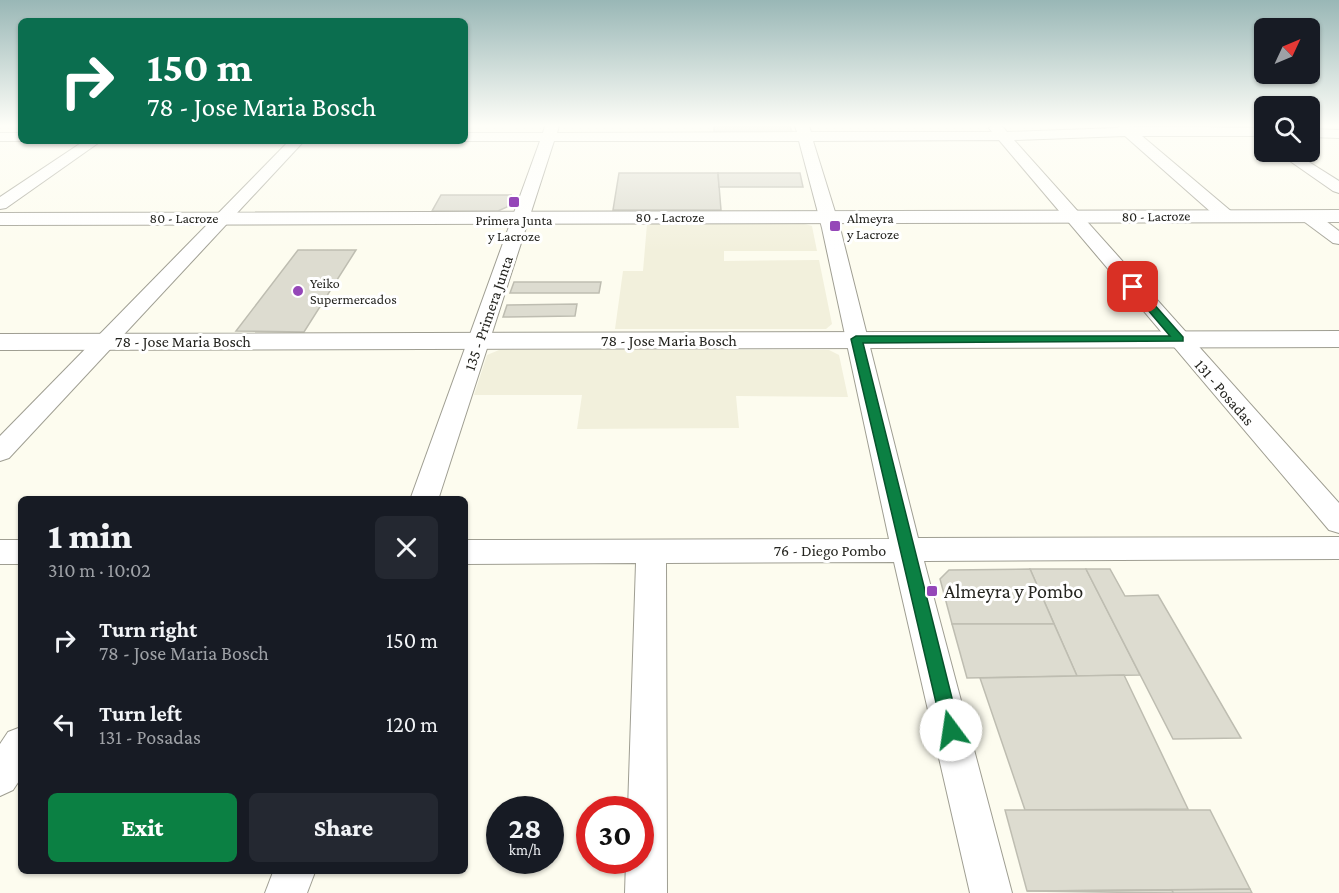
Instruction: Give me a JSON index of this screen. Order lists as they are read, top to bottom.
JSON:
{
  "streets": {
    "street": [
      "80 - Lacroze",
      "135 - Primera Junta",
      "78 - Jose Maria Bosch",
      "131 - Posadas",
      "76 - Diego Pombo"
    ]
  },
  "crossings": [
    ["80 - Lacroze", "135 - Primera Junta"],
    ["80 - Lacroze", "131 - Posadas"],
    ["135 - Primera Junta", "78 - Jose Maria Bosch"],
    ["78 - Jose Maria Bosch", "131 - Posadas"]
  ],
  "places": {
    "transit": ["Primera Junta y Lacroze", "Almeyra y Lacroze", "Almeyra y Pombo"],
    "other": ["Yeiko Supermercados"]
  },
  "north": "top right",
  "page": {
    "turn": ["150 m", "78 - Jose Maria Bosch"],
    "heading": ["1 min", "310 m · 10:02"],
    "list": [
      {
        "name": "Turn right",
        "note": "78 - Jose Maria Bosch",
        "value": "150 m"
      },
      {
        "name": "Turn left",
        "note": "131 - Posadas",
        "value": "120 m"
      }
    ],
    "buttons": ["Exit", "Share"],
    "speed": "28 km/h",
    "limit": "30"
  }
}
